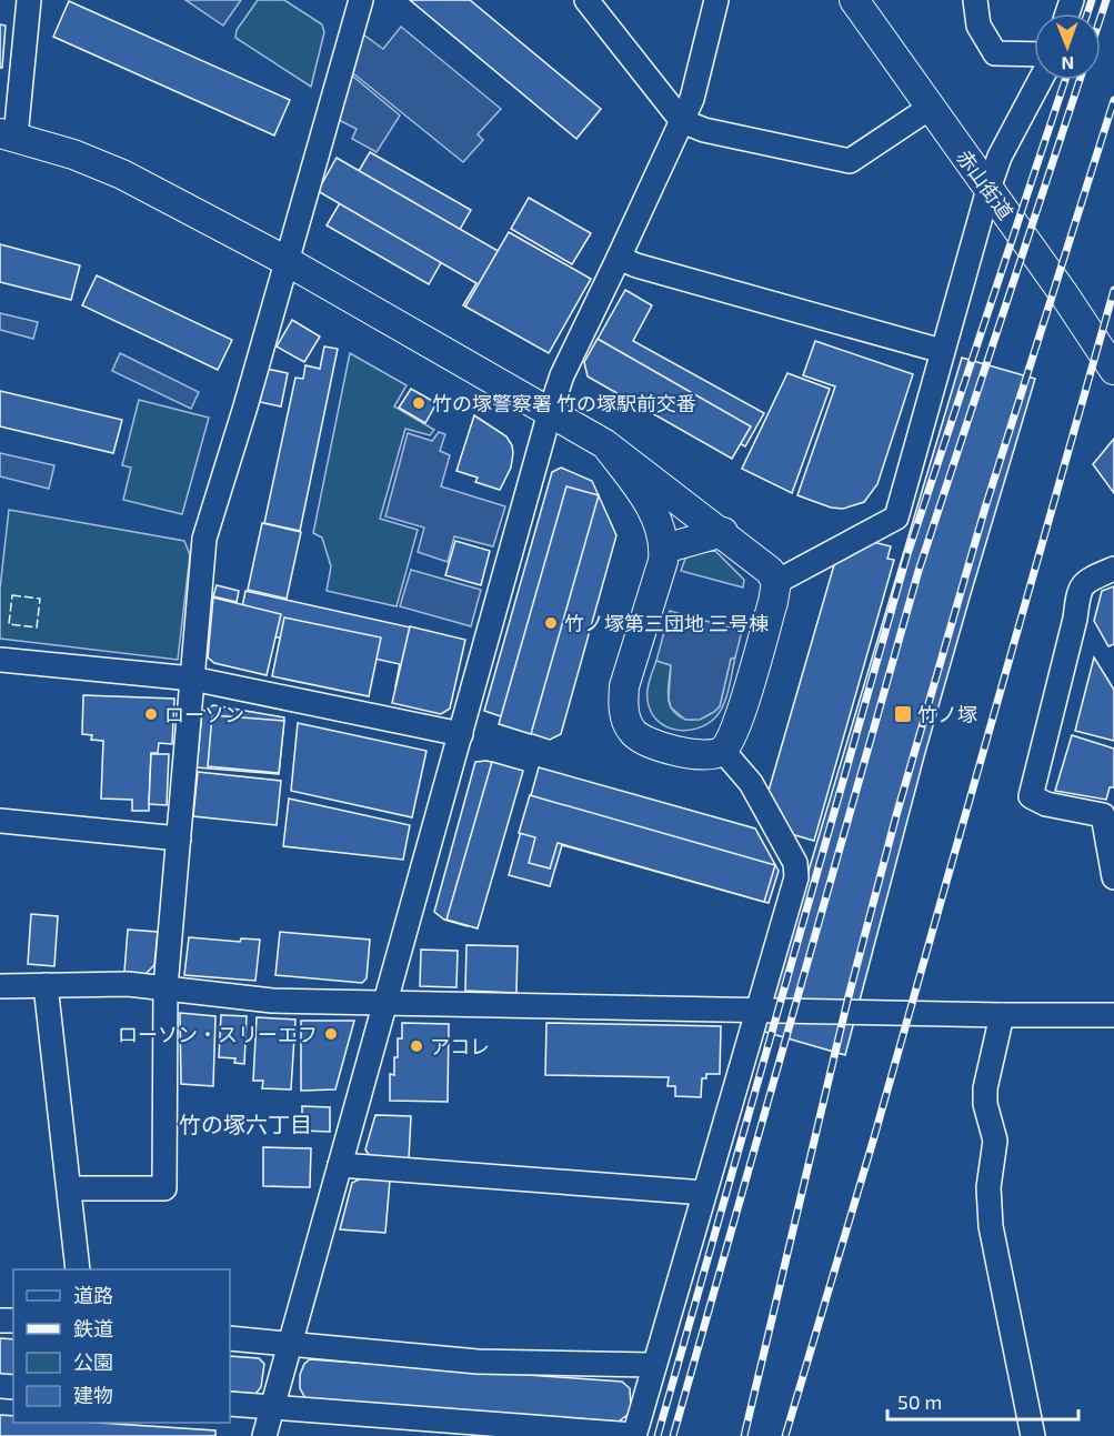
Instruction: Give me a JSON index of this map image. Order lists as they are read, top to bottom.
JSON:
{
  "streets": {
    "street": ["赤山街道"]
  },
  "districts": ["竹の塚六丁目"],
  "places": {
    "other": [
      "竹の塚警察署 竹の塚駅前交番",
      "竹ノ塚第三団地 三号棟",
      "ローソン",
      "ローソン・スリーエフ",
      "アコレ"
    ],
    "transit": ["竹ノ塚"]
  },
  "legend": [
    "道路",
    "鉄道",
    "公園",
    "建物"
  ],
  "scale_bar": "50 m",
  "north": "bottom"
}
